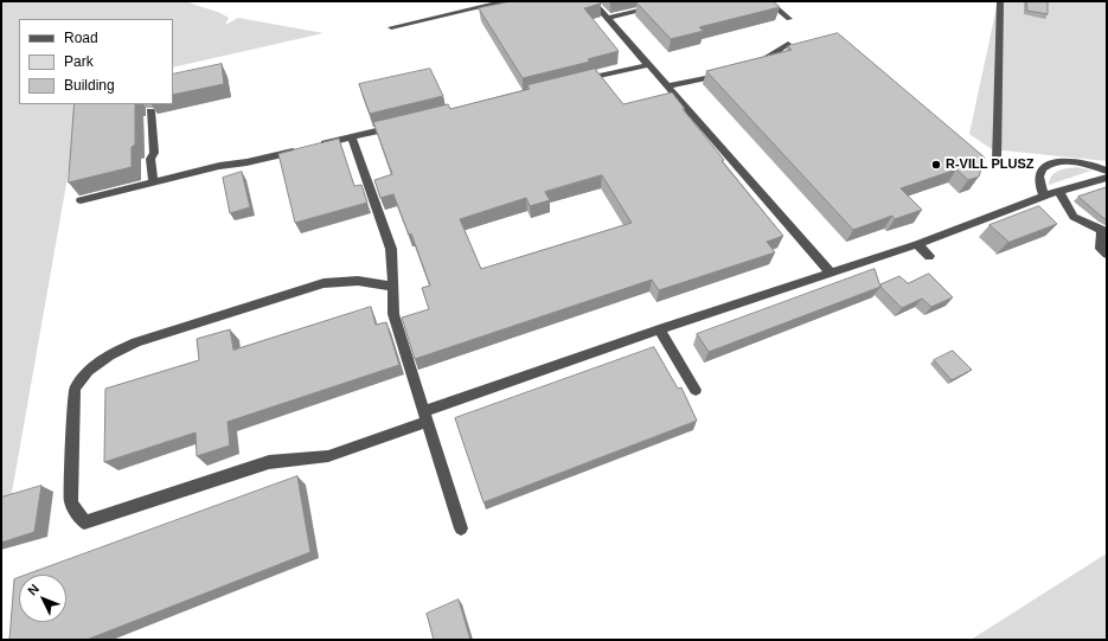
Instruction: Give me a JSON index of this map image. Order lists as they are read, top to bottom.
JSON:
{
  "places": ["R-VILL PLUSZ"],
  "legend": ["Road", "Park", "Building"],
  "north": "top left"
}
